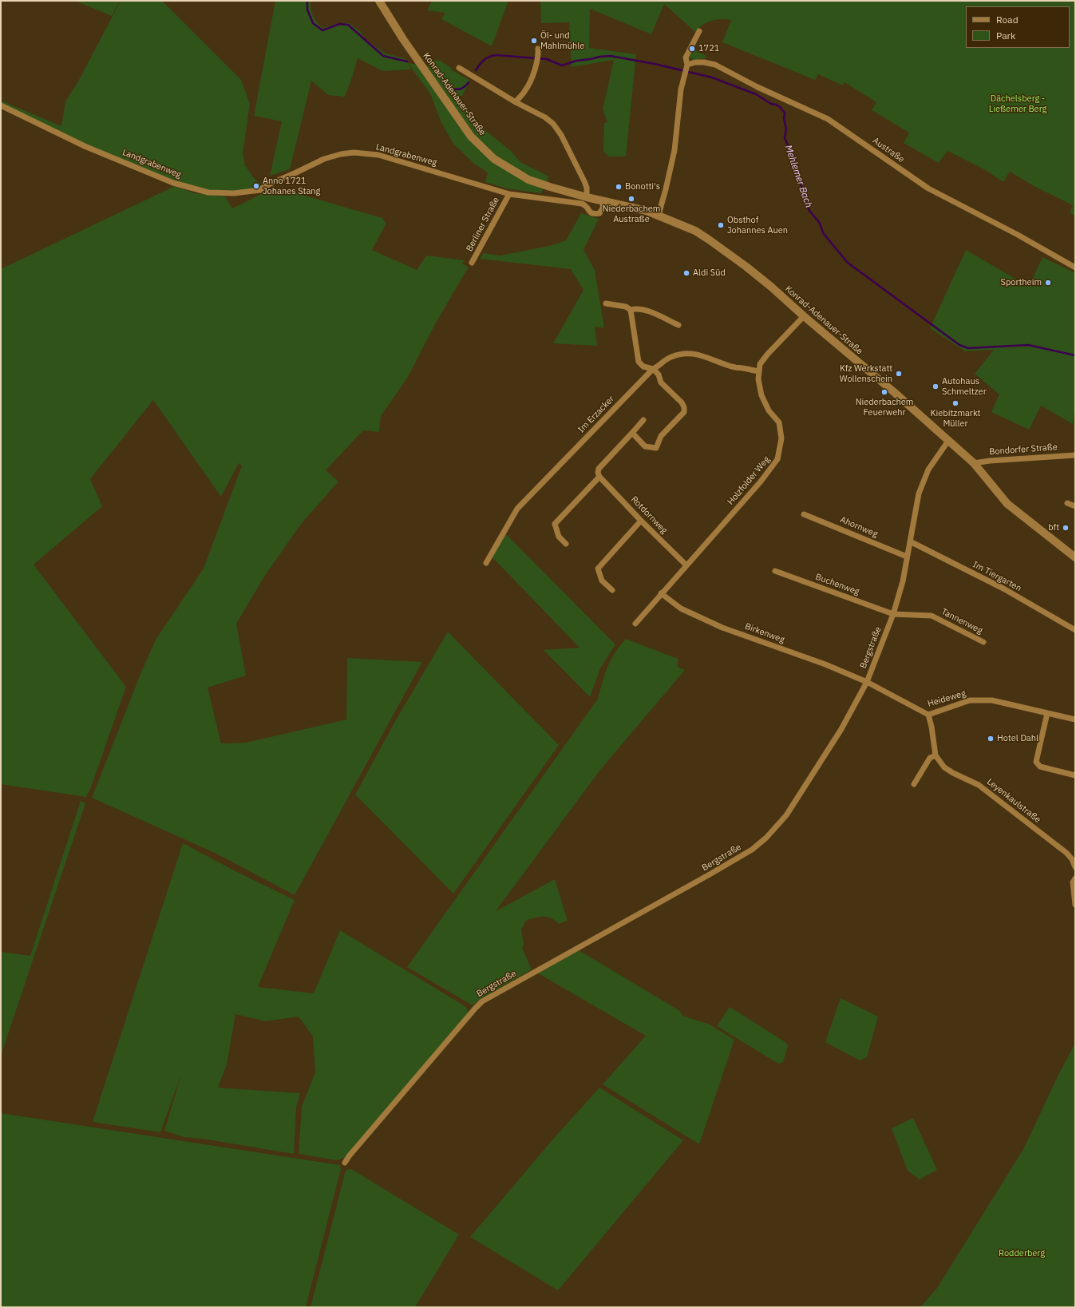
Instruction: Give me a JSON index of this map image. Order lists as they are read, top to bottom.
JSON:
{
  "streets": {
    "main road": ["Konrad-Adenauer-Straße"],
    "street": [
      "Austraße",
      "Landgrabenweg",
      "Berliner Straße",
      "Im Erzacker",
      "Bondorfer Straße",
      "Holzfolder Weg",
      "Rotdornweg",
      "Ahornweg",
      "Im Tiergarten",
      "Buchenweg",
      "Tannenweg",
      "Birkenweg",
      "Bergstraße",
      "Heideweg",
      "Leyenkaulstraße"
    ]
  },
  "crossings": [
    ["Konrad-Adenauer-Straße", "Landgrabenweg"],
    ["Konrad-Adenauer-Straße", "Bondorfer Straße"],
    ["Konrad-Adenauer-Straße", "Holzfolder Weg"],
    ["Konrad-Adenauer-Straße", "Bergstraße"],
    ["Landgrabenweg", "Berliner Straße"],
    ["Im Erzacker", "Holzfolder Weg"],
    ["Holzfolder Weg", "Rotdornweg"],
    ["Holzfolder Weg", "Birkenweg"],
    ["Ahornweg", "Bergstraße"],
    ["Im Tiergarten", "Bergstraße"],
    ["Buchenweg", "Tannenweg"],
    ["Buchenweg", "Bergstraße"],
    ["Tannenweg", "Bergstraße"],
    ["Birkenweg", "Bergstraße"],
    ["Birkenweg", "Heideweg"],
    ["Bergstraße", "Heideweg"]
  ],
  "water": ["Mehlemer Bach"],
  "parks": ["Dächelsberg - Ließemer Berg", "Rodderberg"],
  "places": [
    "Öl- und Mahlmühle",
    "1721",
    "Anno 1721 Johanes Stang",
    "Bonotti's",
    "Niederbachem Austraße",
    "Obsthof Johannes Auen",
    "Aldi Süd",
    "Sportheim",
    "Kfz Werkstatt Wollenschein",
    "Autohaus Schmeltzer",
    "Niederbachem Feuerwehr",
    "Kiebitzmarkt Müller",
    "bft",
    "Hotel Dahl"
  ],
  "legend": ["Road", "Park"]
}
